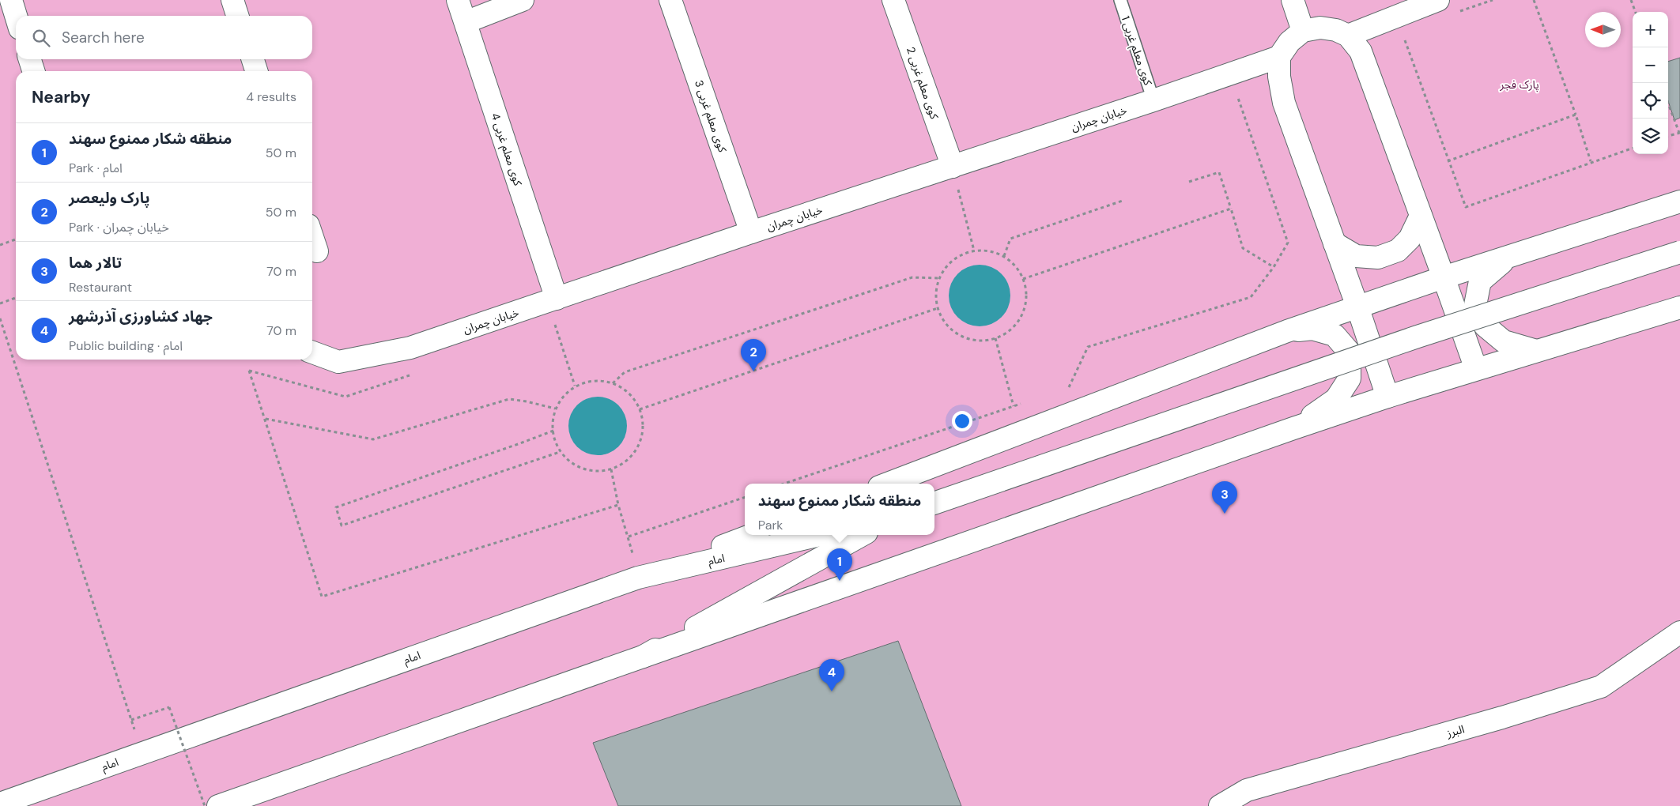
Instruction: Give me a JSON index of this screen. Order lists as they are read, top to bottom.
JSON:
{
  "streets": {
    "main road": [
      "کوی معلم غربی 2",
      "کوی معلم غربی 3",
      "خیابان چمران",
      "کوی معلم غربی 4",
      "امام",
      "البرز"
    ],
    "lane": ["کوی معلم غربی 1"]
  },
  "crossings": [
    ["کوی معلم غربی 1", "خیابان چمران"],
    ["کوی معلم غربی 2", "خیابان چمران"],
    ["کوی معلم غربی 3", "خیابان چمران"],
    ["خیابان چمران", "کوی معلم غربی 4"]
  ],
  "parks": ["پارک فجر"],
  "north": "left",
  "page": {
    "map_buttons": ["+", "−"],
    "search": "Search here",
    "heading": ["Nearby", "4 results"],
    "list": [
      {
        "mark": "1",
        "name": "منطقه شکار ممنوع سهند",
        "note": "Park · امام",
        "value": "50 m"
      },
      {
        "mark": "2",
        "name": "پارک ولیعصر",
        "note": "Park · خیابان چمران",
        "value": "50 m"
      },
      {
        "mark": "3",
        "name": "تالار هما",
        "note": "Restaurant",
        "value": "70 m"
      },
      {
        "mark": "4",
        "name": "جهاد کشاورزی آذرشهر",
        "note": "Public building · امام",
        "value": "70 m"
      }
    ],
    "pins": [
      "2",
      "3",
      "1",
      "4"
    ],
    "popup": ["منطقه شکار ممنوع سهند", "Park"]
  }
}
